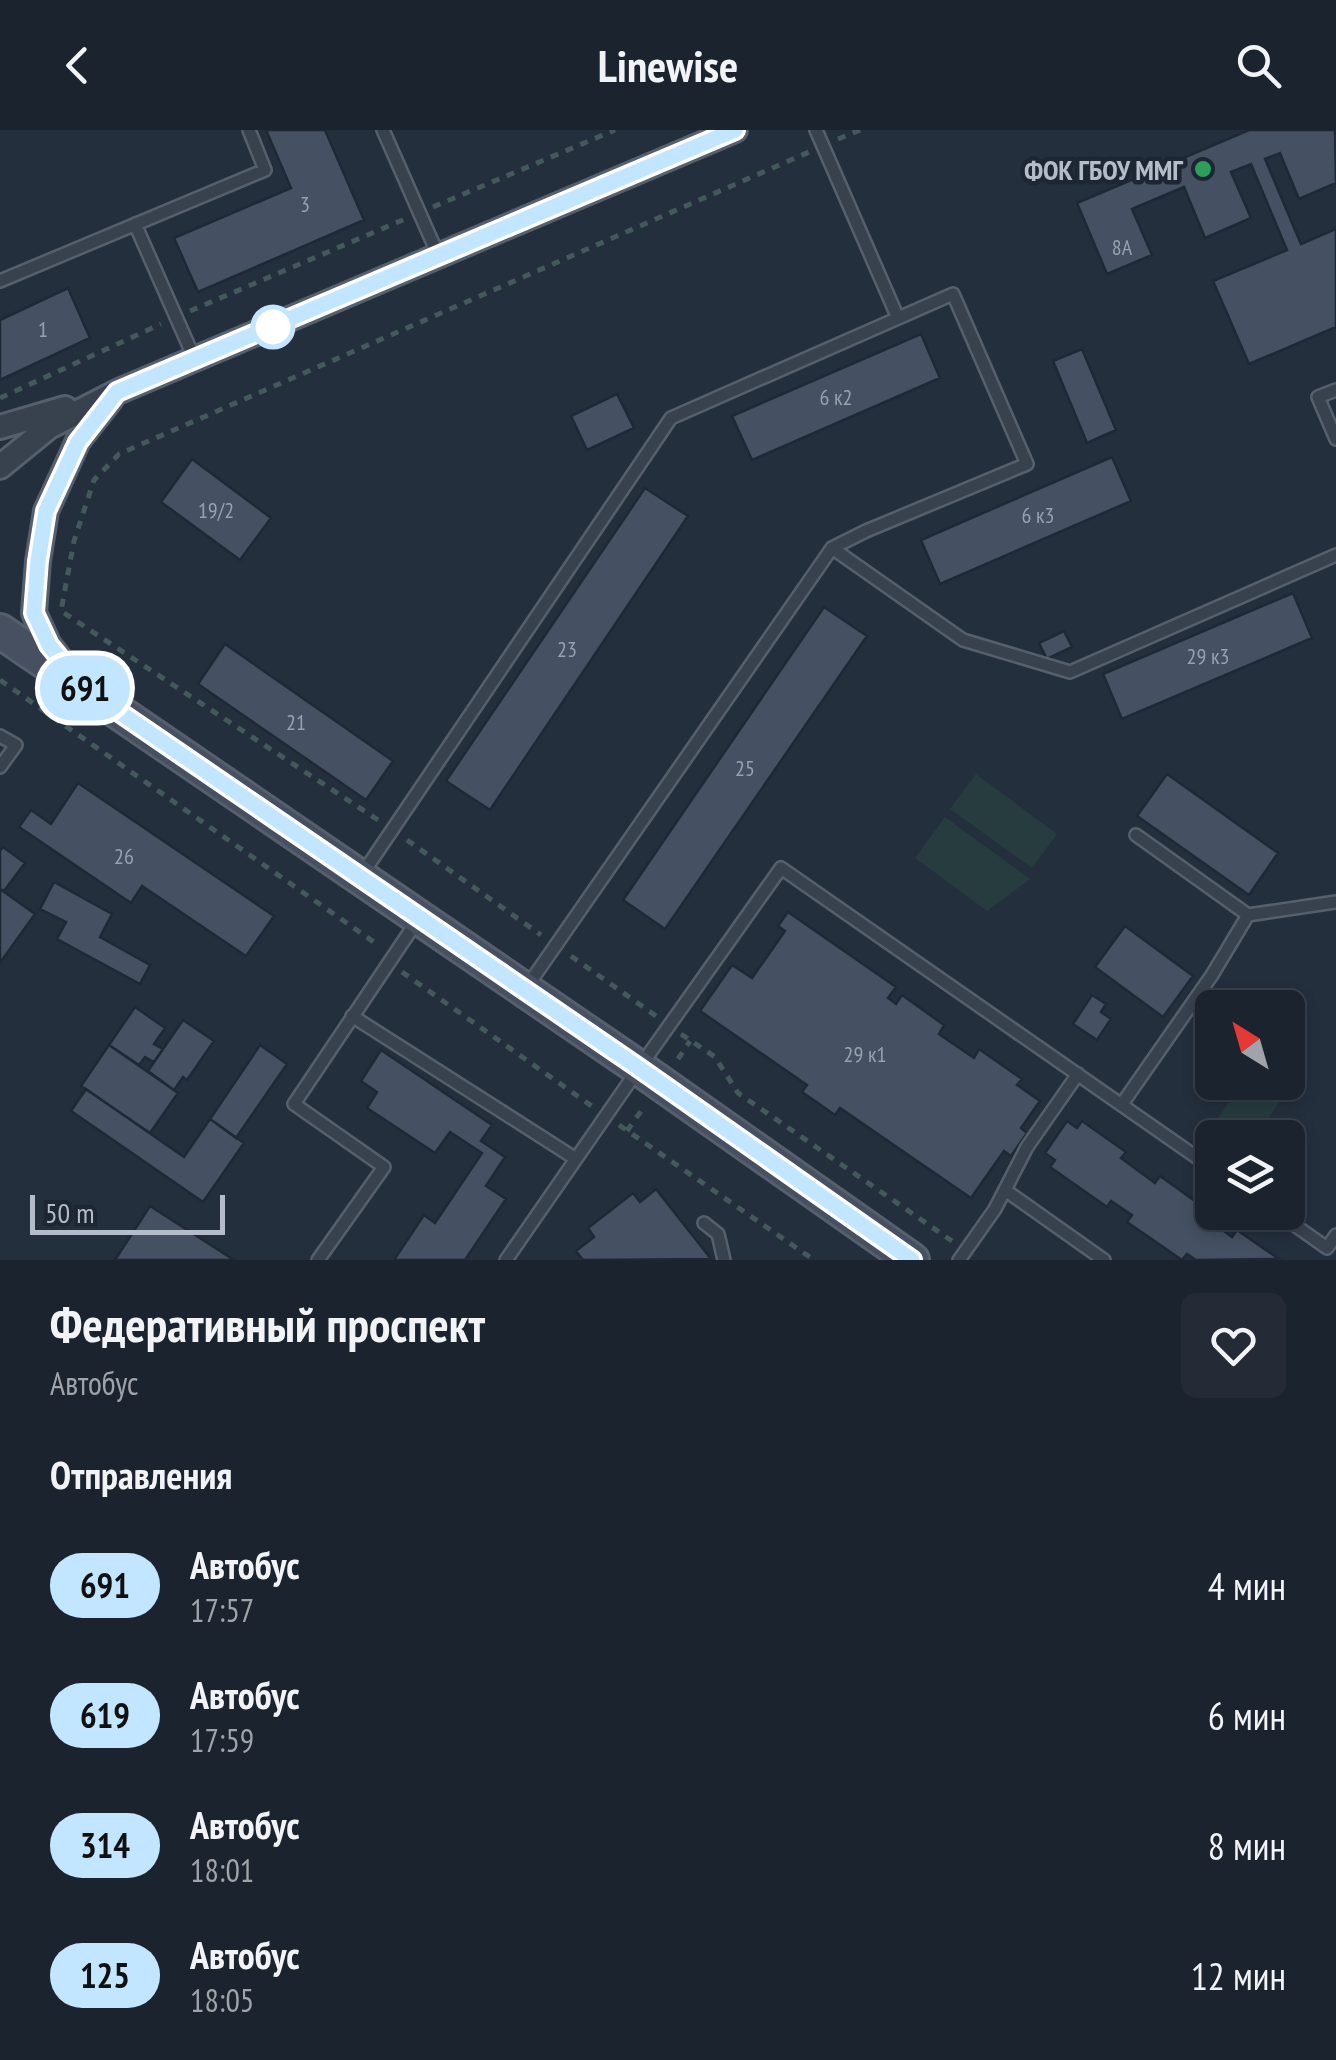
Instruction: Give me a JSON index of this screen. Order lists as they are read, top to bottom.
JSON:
{
  "places": ["ФОК ГБОУ ММГ"],
  "lines": ["bus line 691"],
  "house_numbers": [
    "3",
    "8А",
    "1",
    "6 к2",
    "19/2",
    "6 к3",
    "23",
    "29 к3",
    "21",
    "25",
    "26",
    "29 к1"
  ],
  "scale_bar": "50 m",
  "north": "top left",
  "page": {
    "header": "Linewise",
    "on_map": "691",
    "scale": "50 m",
    "heading": [
      ["Федеративный проспект", "Автобус"],
      "Отправления"
    ],
    "list": [
      {
        "mark": "691",
        "name": "Автобус",
        "note": "17:57",
        "value": "4 мин"
      },
      {
        "mark": "619",
        "name": "Автобус",
        "note": "17:59",
        "value": "6 мин"
      },
      {
        "mark": "314",
        "name": "Автобус",
        "note": "18:01",
        "value": "8 мин"
      },
      {
        "mark": "125",
        "name": "Автобус",
        "note": "18:05",
        "value": "12 мин"
      }
    ]
  }
}
